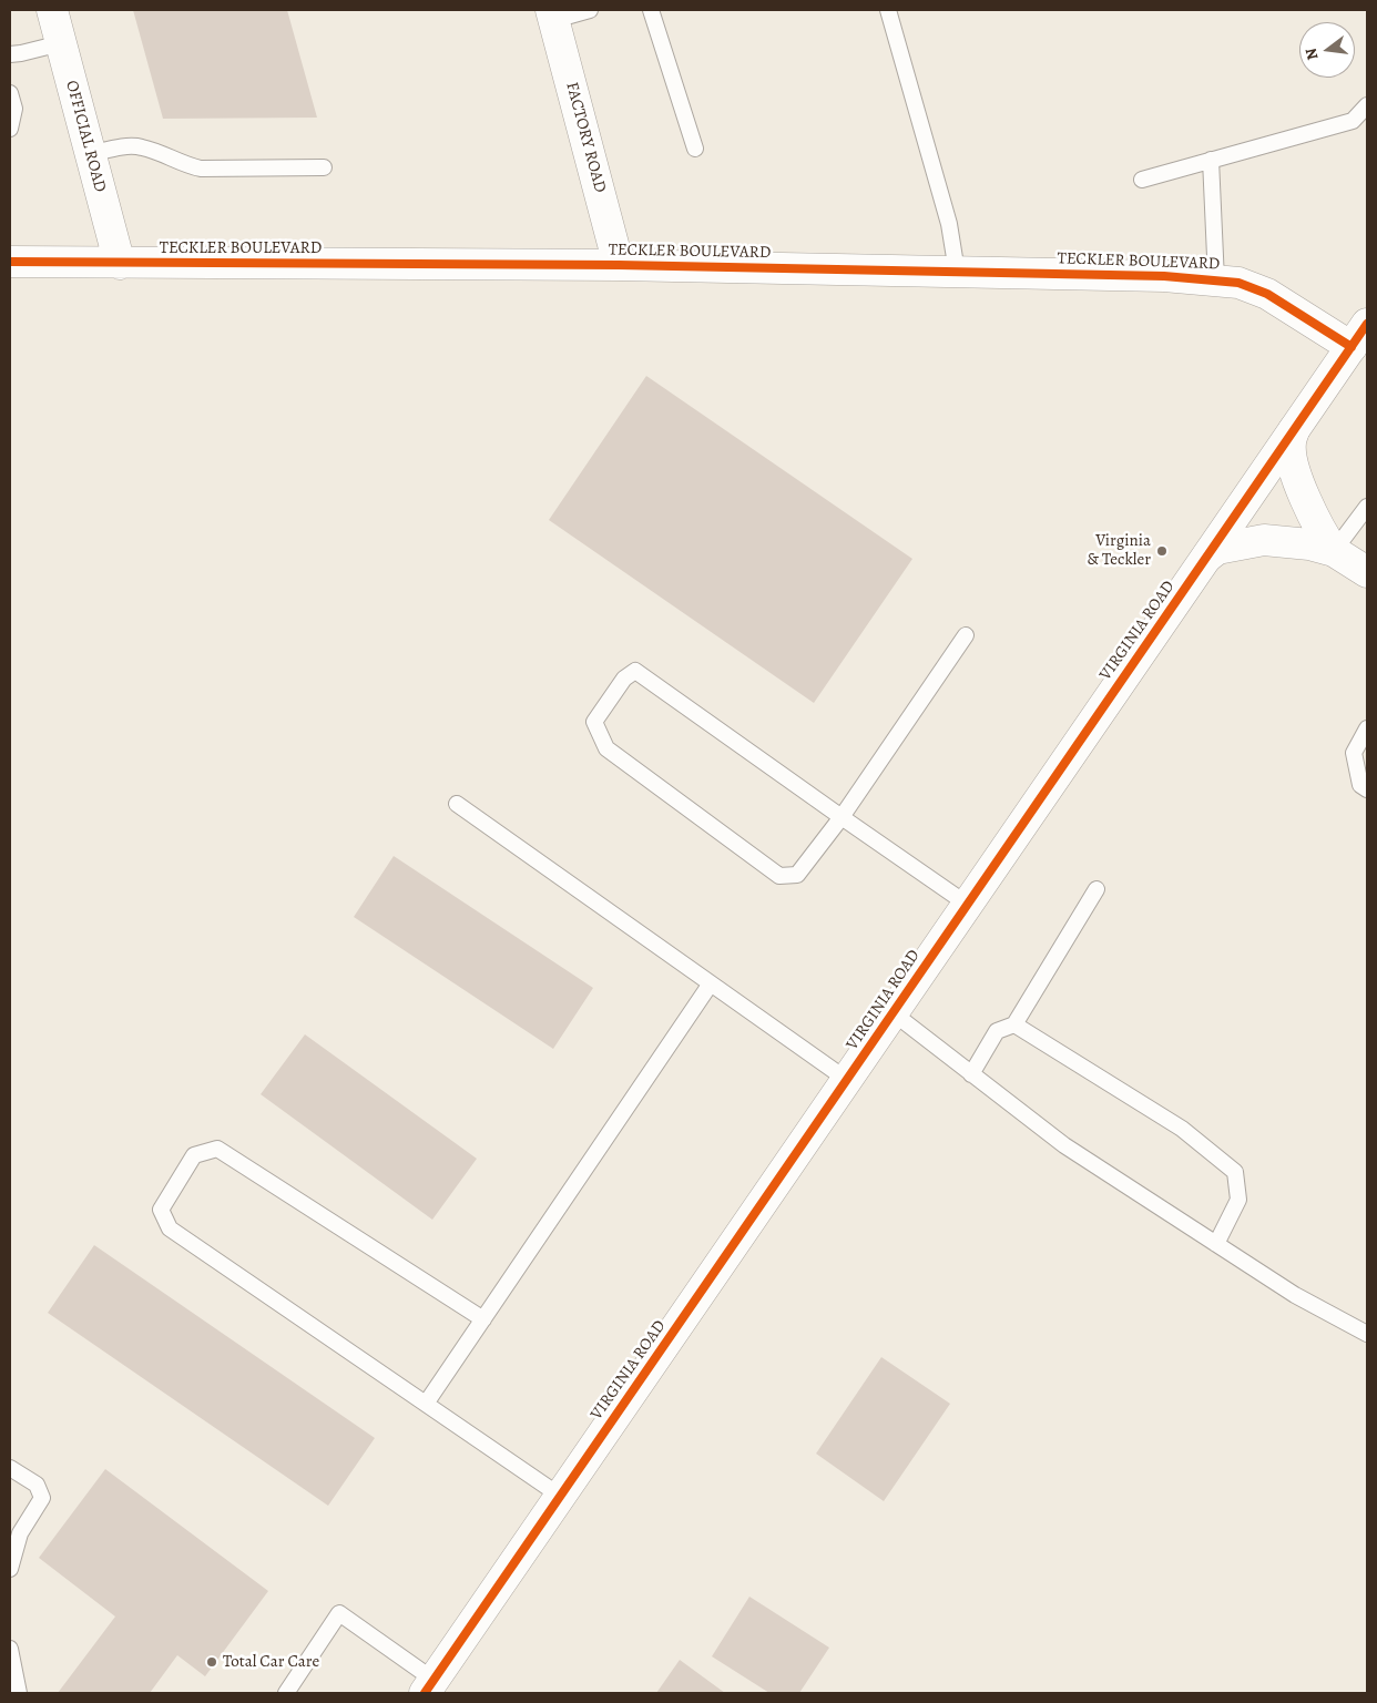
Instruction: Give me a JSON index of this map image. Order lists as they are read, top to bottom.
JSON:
{
  "streets": {
    "street": [
      "OFFICIAL ROAD",
      "FACTORY ROAD",
      "TECKLER BOULEVARD",
      "VIRGINIA ROAD"
    ]
  },
  "crossings": [
    ["OFFICIAL ROAD", "TECKLER BOULEVARD"],
    ["FACTORY ROAD", "TECKLER BOULEVARD"],
    ["TECKLER BOULEVARD", "VIRGINIA ROAD"]
  ],
  "places": ["Virginia & Teckler", "Total Car Care"],
  "north": "left"
}
